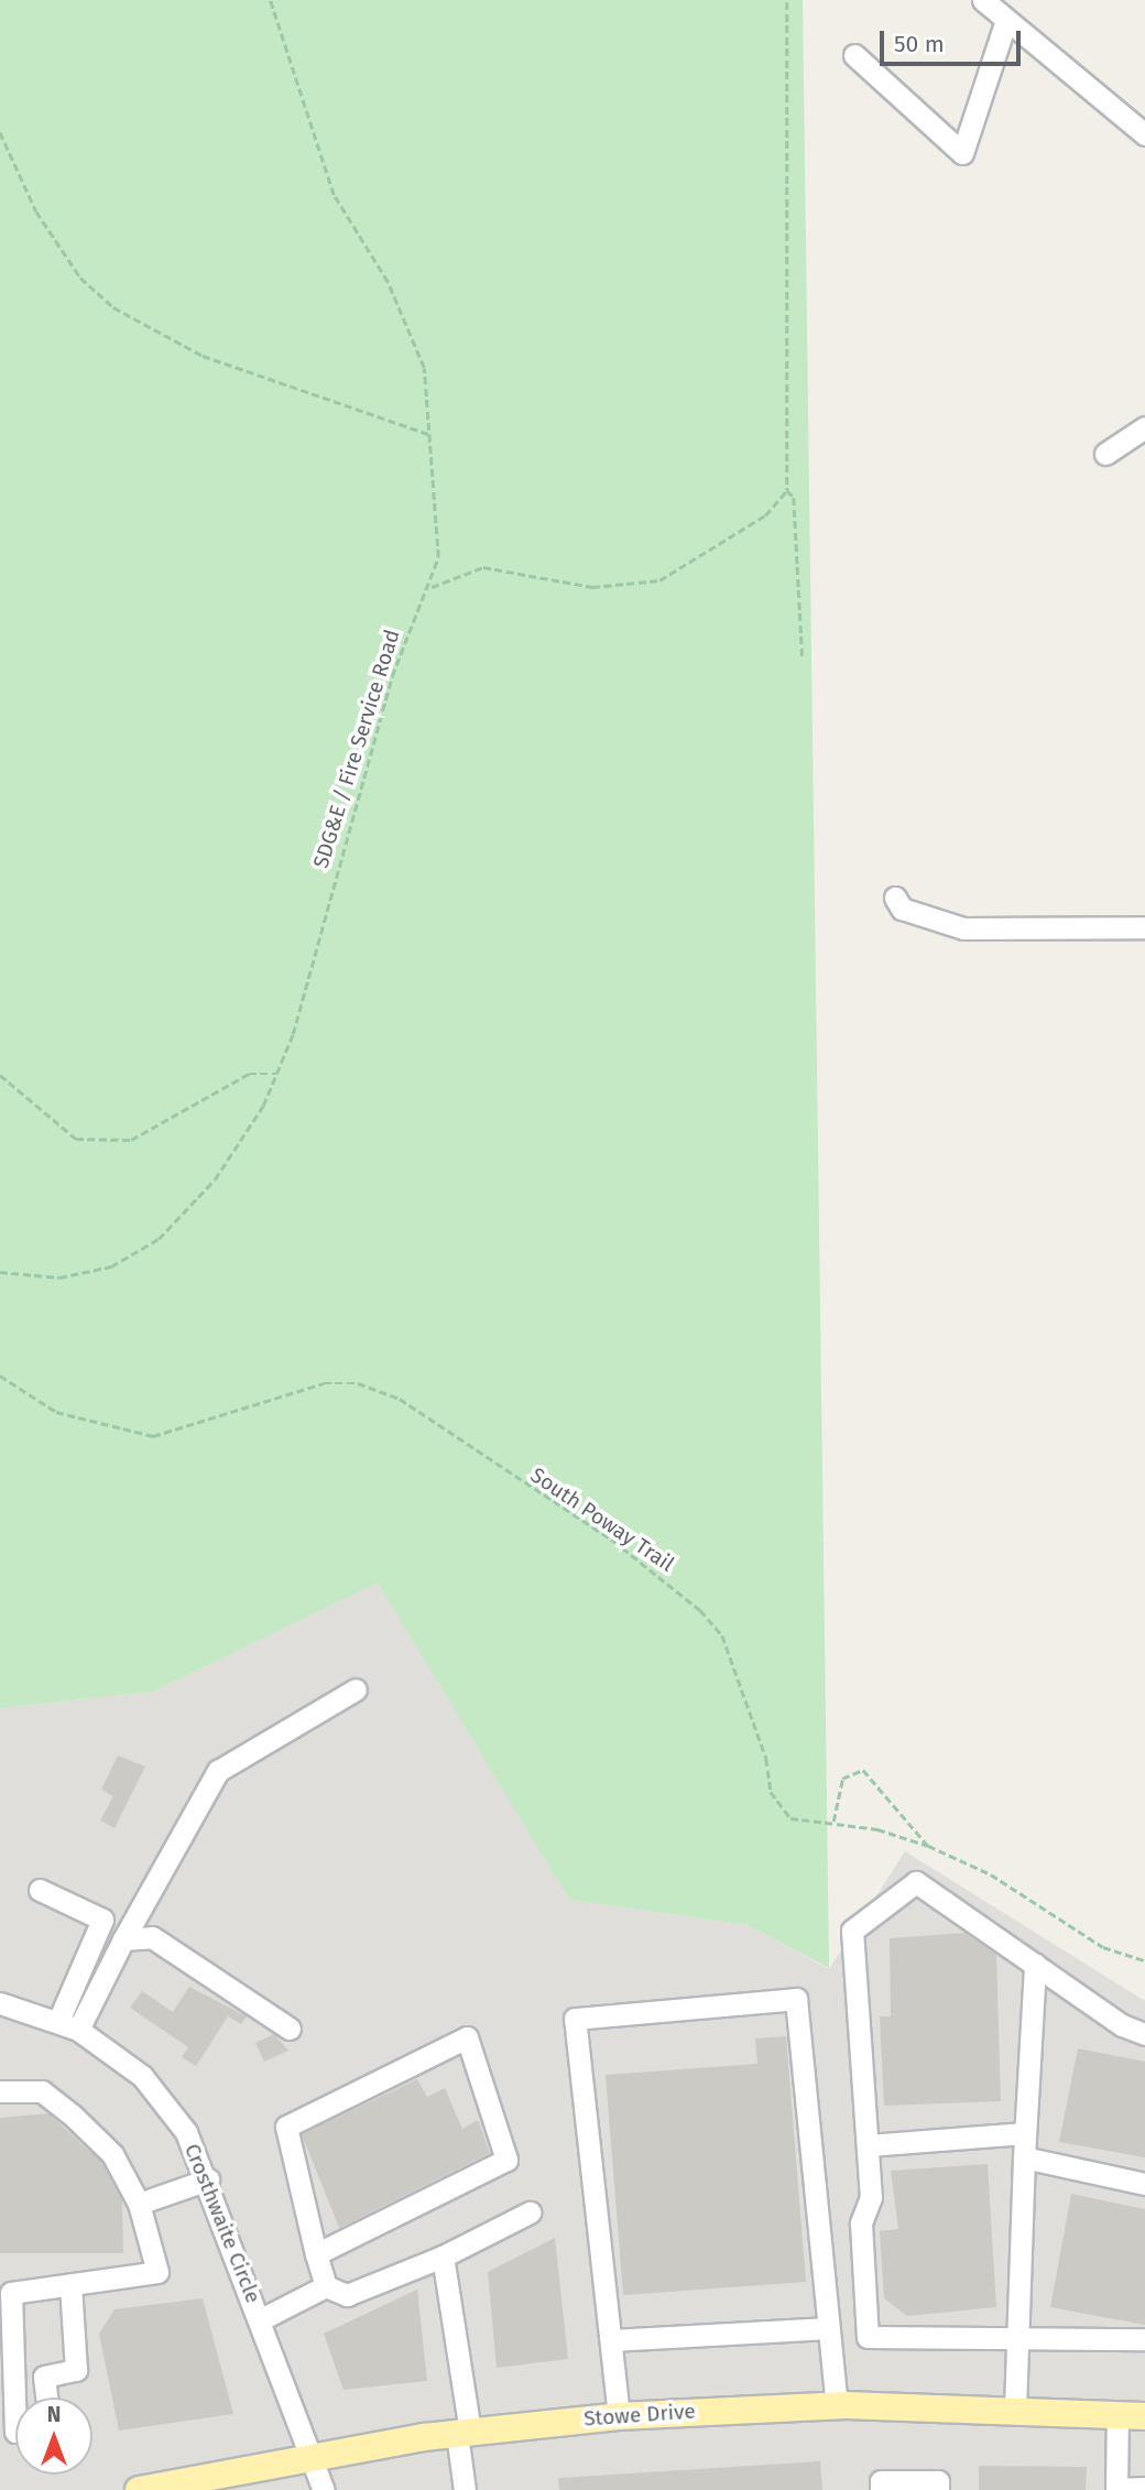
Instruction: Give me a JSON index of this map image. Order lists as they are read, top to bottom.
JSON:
{
  "streets": {
    "main road": ["Stowe Drive"],
    "street": ["Crosthwaite Circle"],
    "path": ["SDG&E / Fire Service Road", "South Poway Trail"]
  },
  "crossings": [
    ["Crosthwaite Circle", "Stowe Drive"]
  ],
  "scale_bar": "50 m",
  "north": "top"
}
